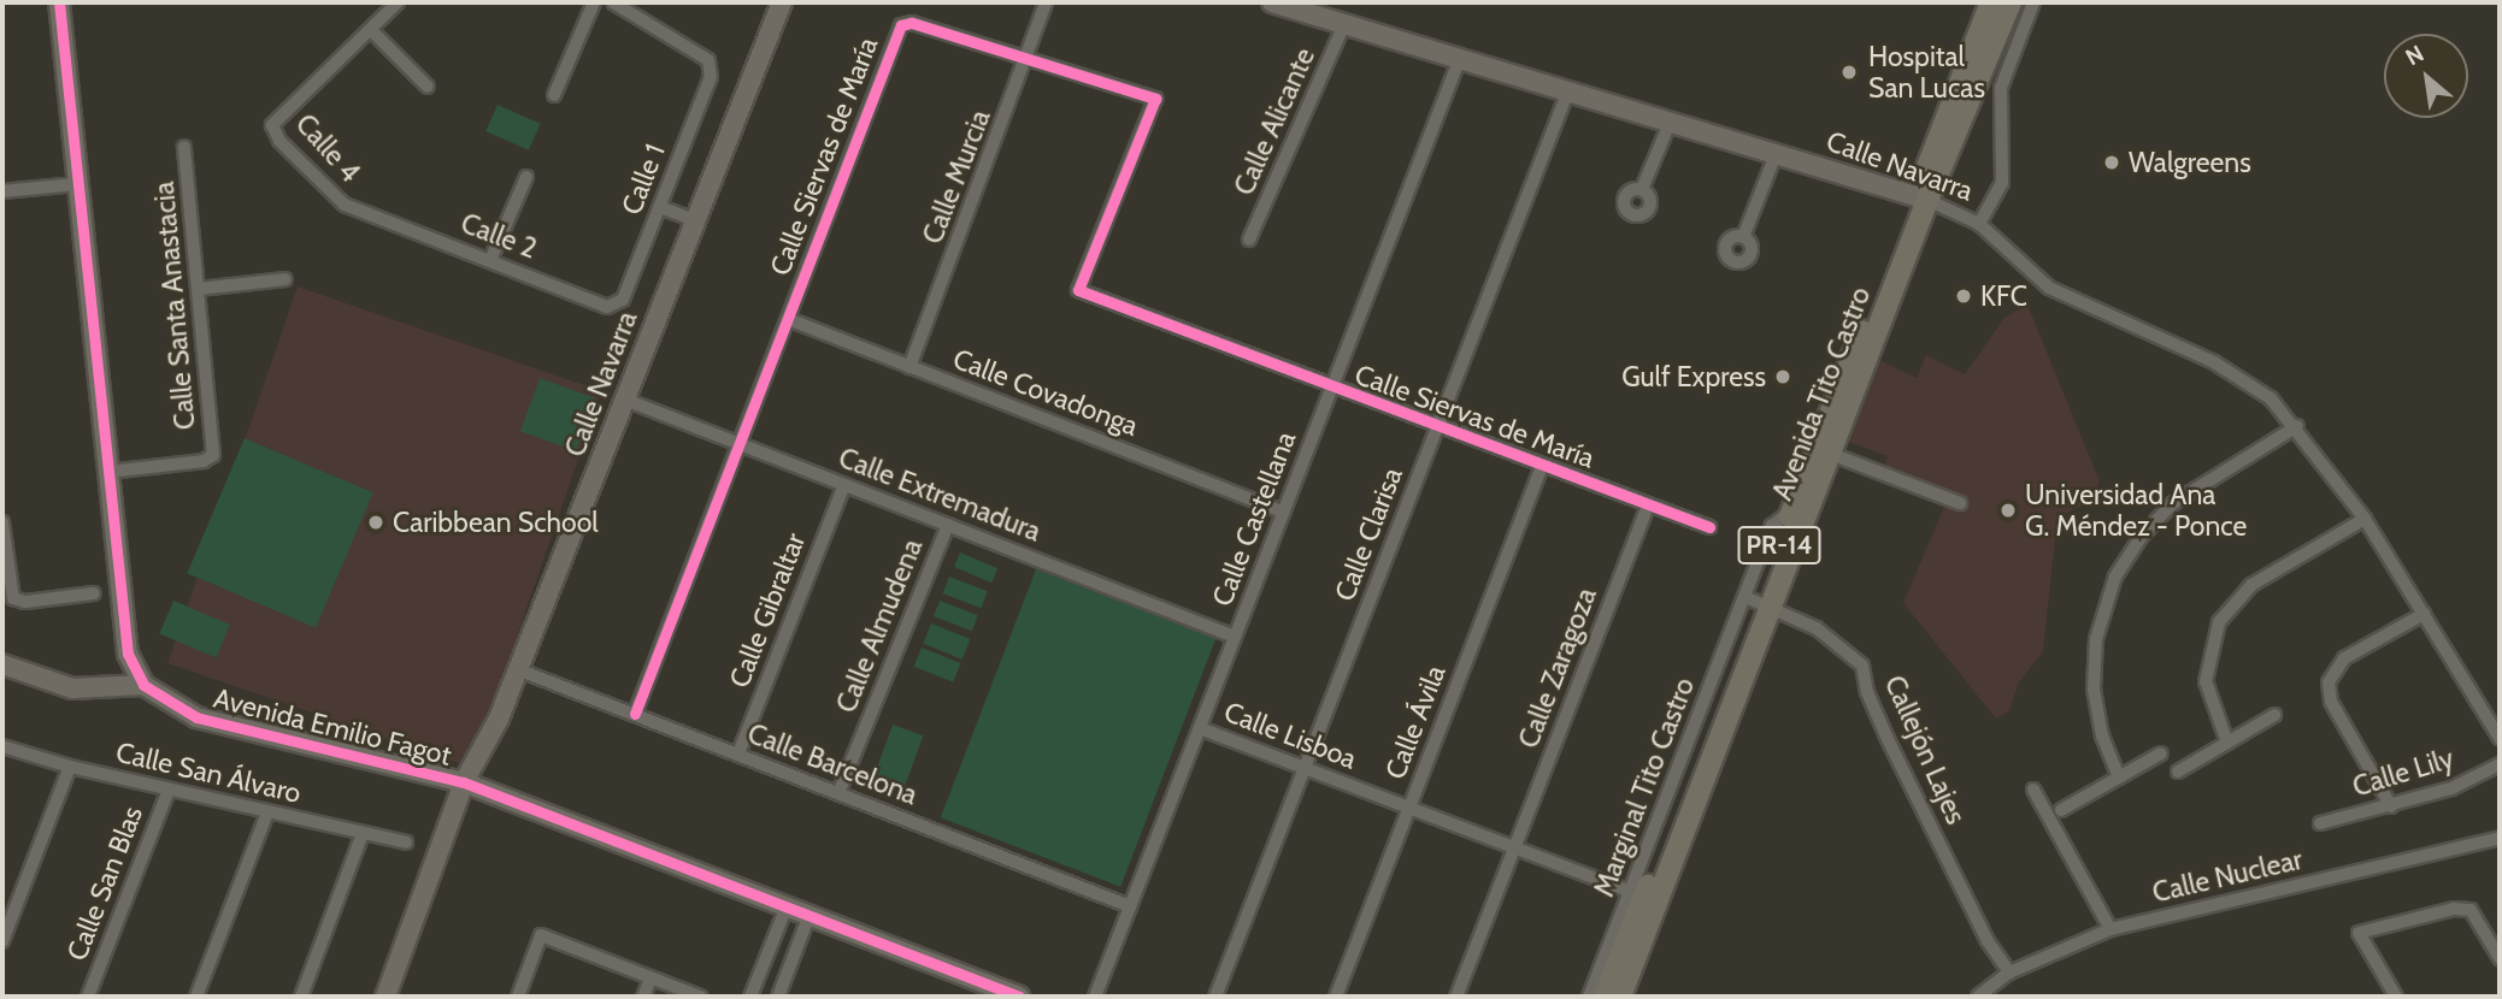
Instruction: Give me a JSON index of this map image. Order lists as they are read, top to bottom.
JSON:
{
  "streets": {
    "main road": ["Avenida Tito Castro", "PR-14"],
    "street": [
      "Calle Alicante",
      "Calle 4",
      "Calle Siervas de María",
      "Calle Navarra",
      "Calle Murcia",
      "Calle 1",
      "Calle 2",
      "Calle Santa Anastacia",
      "Calle Covadonga",
      "Calle Extremadura",
      "Calle Castellana",
      "Calle Clarisa",
      "Calle Gibraltar",
      "Calle Almudena",
      "Calle Zaragoza",
      "Calle Ávila",
      "Avenida Emilio Fagot",
      "Calle Lisboa",
      "Callejón Lajes",
      "Calle Barcelona",
      "Calle San Álvaro",
      "Calle Lily",
      "Marginal Tito Castro",
      "Calle Nuclear",
      "Calle San Blas"
    ]
  },
  "crossings": [
    ["Calle Alicante", "Calle Navarra"],
    ["Calle 4", "Calle 2"],
    ["Calle Siervas de María", "Calle Murcia"],
    ["Calle Siervas de María", "Calle Covadonga"],
    ["Calle Siervas de María", "Calle Extremadura"],
    ["Calle Siervas de María", "Calle Castellana"],
    ["Calle Siervas de María", "Calle Clarisa"],
    ["Calle Siervas de María", "Calle Zaragoza"],
    ["Calle Siervas de María", "Calle Ávila"],
    ["Calle Siervas de María", "Calle Barcelona"],
    ["Calle Navarra", "Avenida Tito Castro"],
    ["Calle Navarra", "Calle Extremadura"],
    ["Calle Navarra", "Calle Castellana"],
    ["Calle Navarra", "Calle Clarisa"],
    ["Calle Navarra", "Avenida Emilio Fagot"],
    ["Calle Navarra", "Calle Barcelona"],
    ["Calle Murcia", "Calle Covadonga"],
    ["Calle 1", "Calle 2"],
    ["Calle Covadonga", "Calle Castellana"],
    ["Avenida Tito Castro", "Callejón Lajes"],
    ["Avenida Tito Castro", "Marginal Tito Castro"],
    ["Calle Extremadura", "Calle Castellana"],
    ["Calle Extremadura", "Calle Gibraltar"],
    ["Calle Extremadura", "Calle Almudena"],
    ["Calle Castellana", "Calle Lisboa"],
    ["Calle Castellana", "Calle Barcelona"],
    ["Calle Clarisa", "Calle Lisboa"],
    ["Calle Gibraltar", "Calle Barcelona"],
    ["Calle Almudena", "Calle Barcelona"],
    ["Calle Ávila", "Calle Lisboa"],
    ["Callejón Lajes", "Marginal Tito Castro"],
    ["Callejón Lajes", "Calle Nuclear"],
    ["Calle San Álvaro", "Calle San Blas"]
  ],
  "places": [
    "Hospital San Lucas",
    "Walgreens",
    "KFC",
    "Gulf Express",
    "Universidad Ana G. Méndez - Ponce",
    "Caribbean School"
  ],
  "north": "top left"
}
